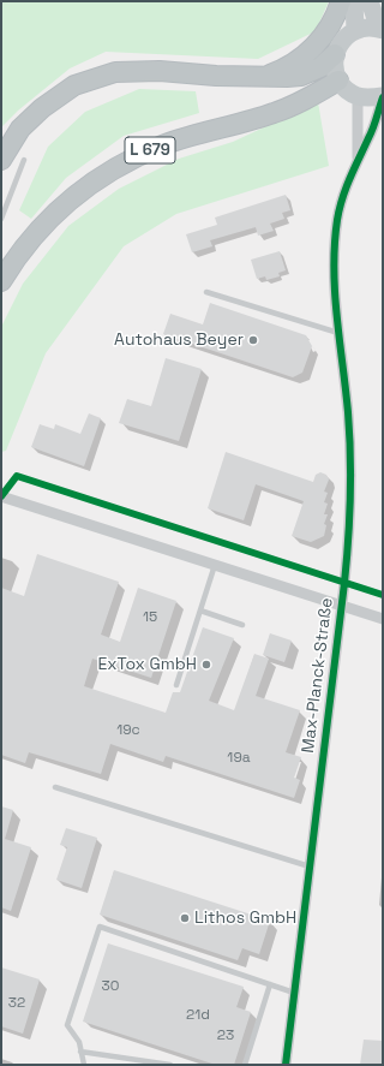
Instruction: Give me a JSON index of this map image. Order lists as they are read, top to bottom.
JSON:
{
  "streets": {
    "highway": ["L 679"],
    "street": ["Max-Planck-Straße"]
  },
  "places": ["Autohaus Beyer", "ExTox GmbH", "Lithos GmbH"],
  "house_numbers": [
    "15",
    "19c",
    "19a",
    "30",
    "32",
    "21d",
    "23"
  ]
}
